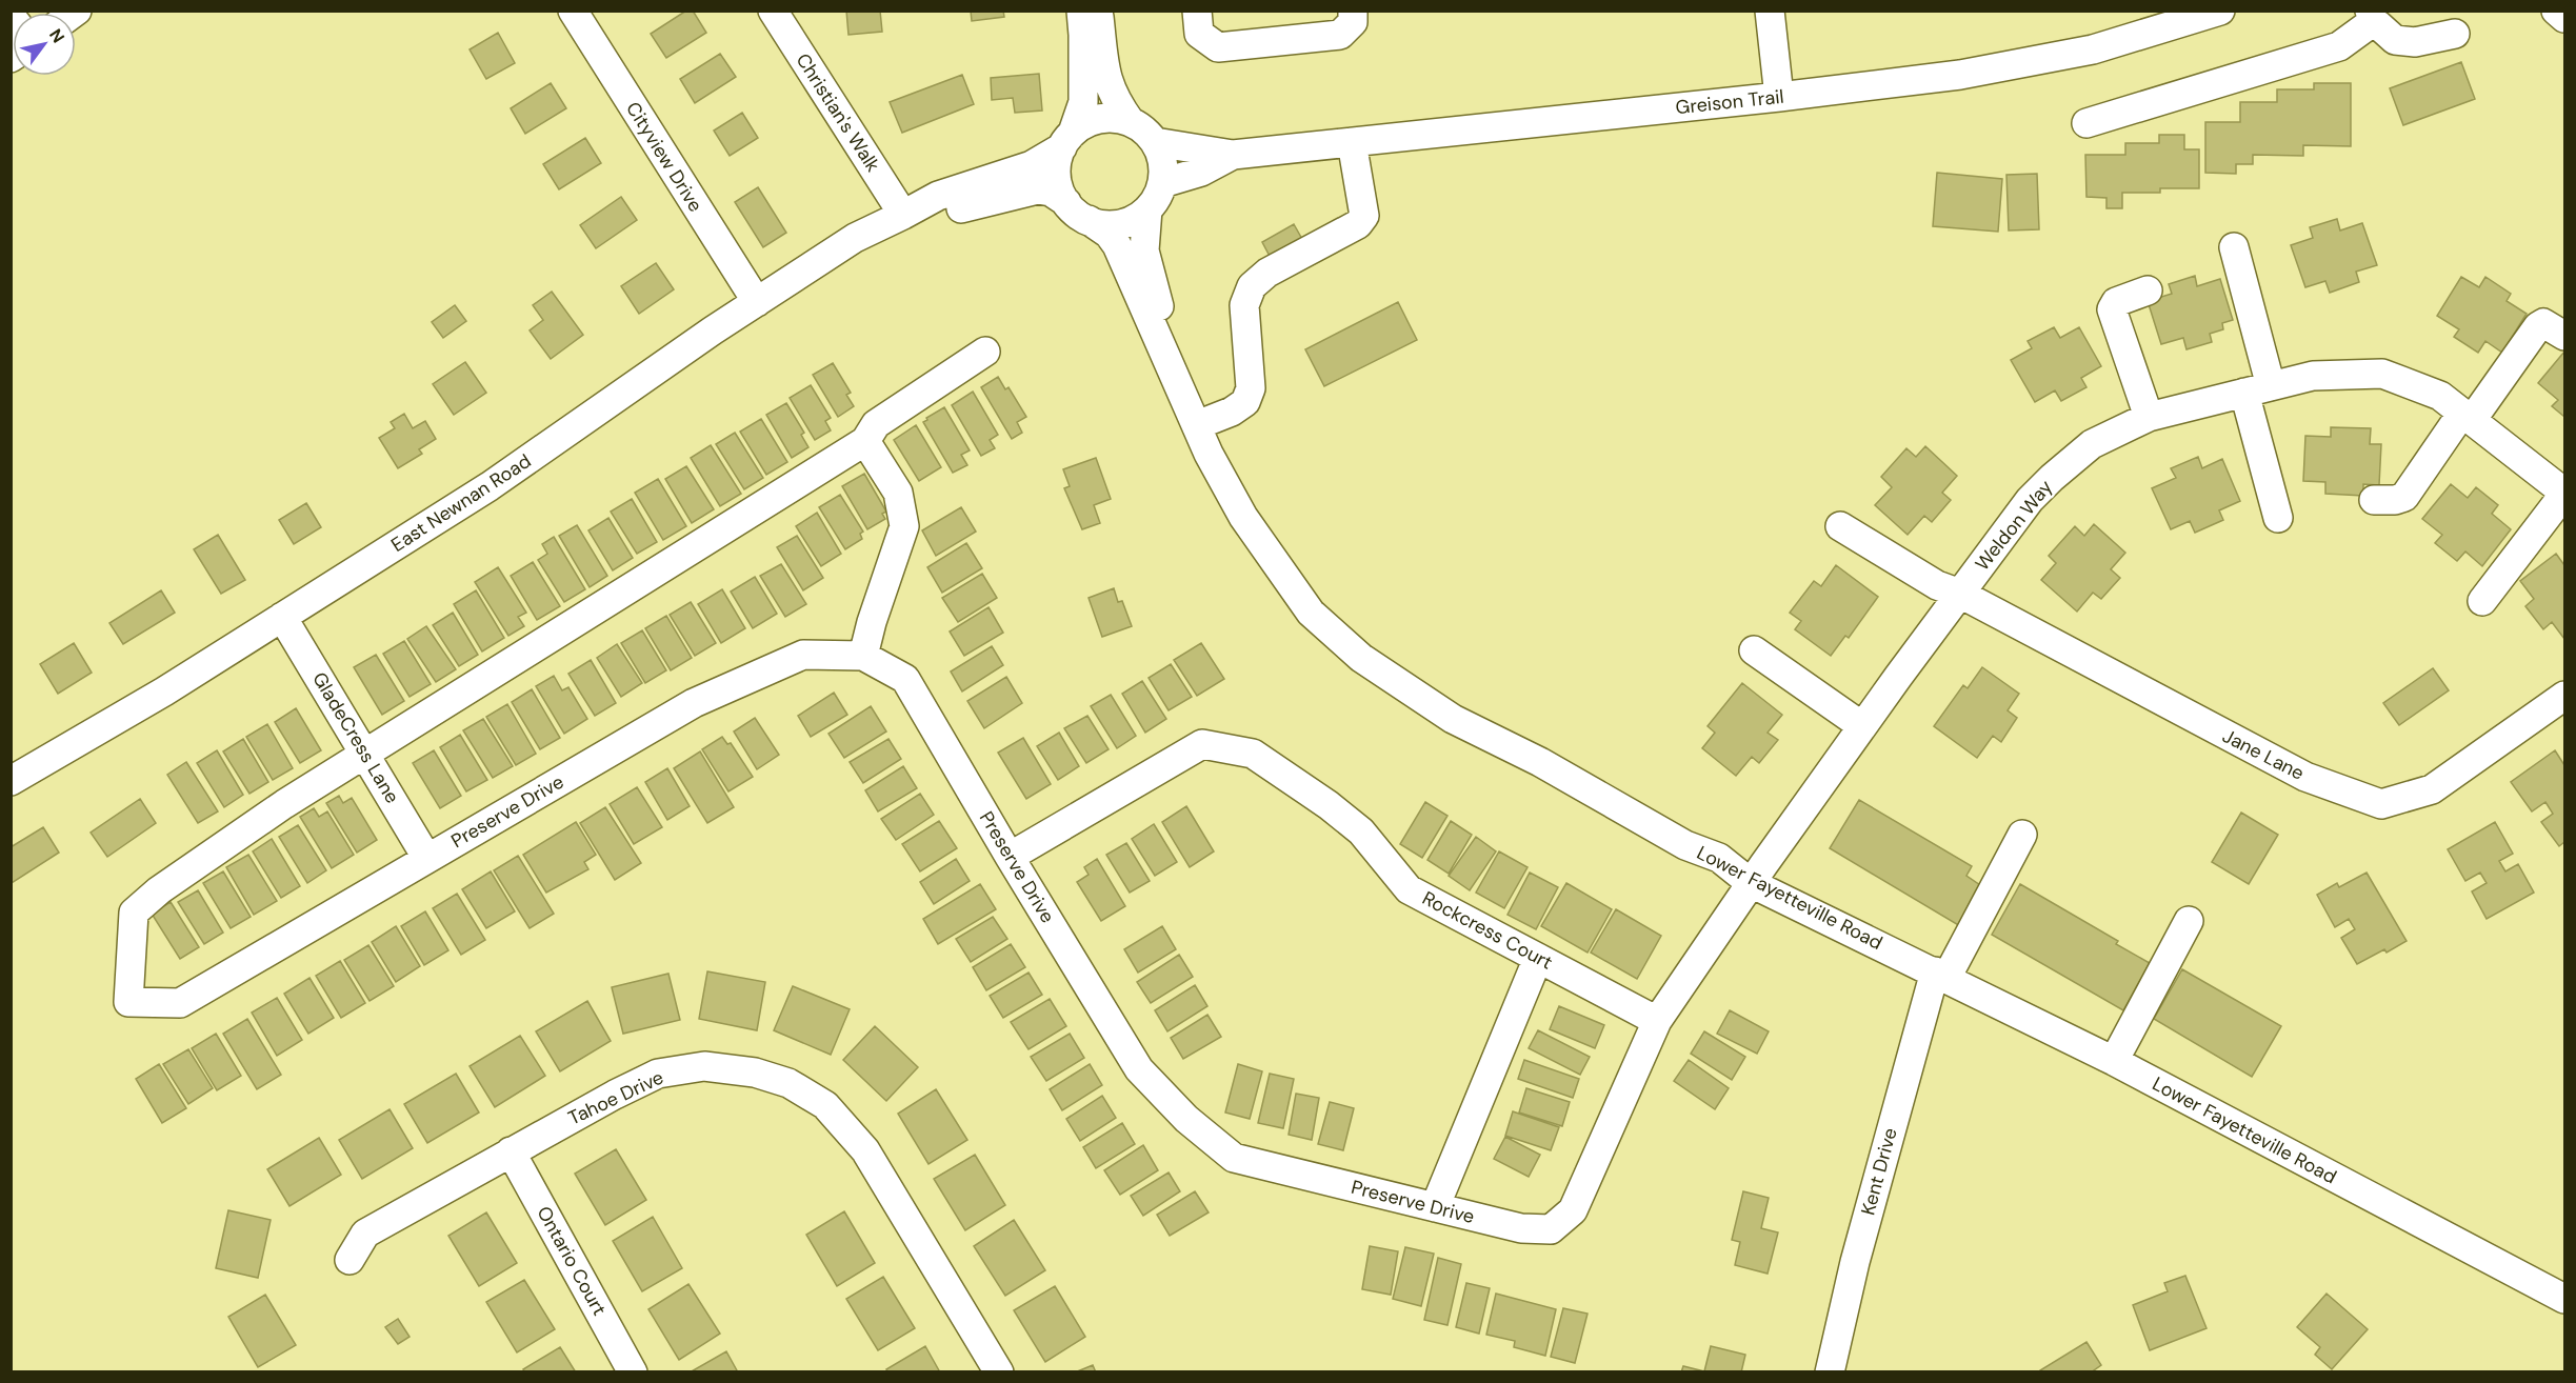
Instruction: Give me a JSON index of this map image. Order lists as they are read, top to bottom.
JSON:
{
  "streets": {
    "street": [
      "Greison Trail",
      "Christian's Walk",
      "Cityview Drive",
      "East Newnan Road",
      "Weldon Way",
      "GladeCress Lane",
      "Jane Lane",
      "Preserve Drive",
      "Lower Fayetteville Road",
      "Rockcress Court",
      "Tahoe Drive",
      "Kent Drive",
      "Ontario Court"
    ]
  },
  "crossings": [
    ["Greison Trail", "East Newnan Road"],
    ["Greison Trail", "Lower Fayetteville Road"],
    ["Christian's Walk", "East Newnan Road"],
    ["Cityview Drive", "East Newnan Road"],
    ["East Newnan Road", "GladeCress Lane"],
    ["East Newnan Road", "Lower Fayetteville Road"],
    ["Weldon Way", "Jane Lane"],
    ["Weldon Way", "Preserve Drive"],
    ["Weldon Way", "Lower Fayetteville Road"],
    ["GladeCress Lane", "Preserve Drive"],
    ["Preserve Drive", "Lower Fayetteville Road"],
    ["Preserve Drive", "Rockcress Court"],
    ["Lower Fayetteville Road", "Kent Drive"],
    ["Tahoe Drive", "Ontario Court"]
  ],
  "north": "top right"
}
